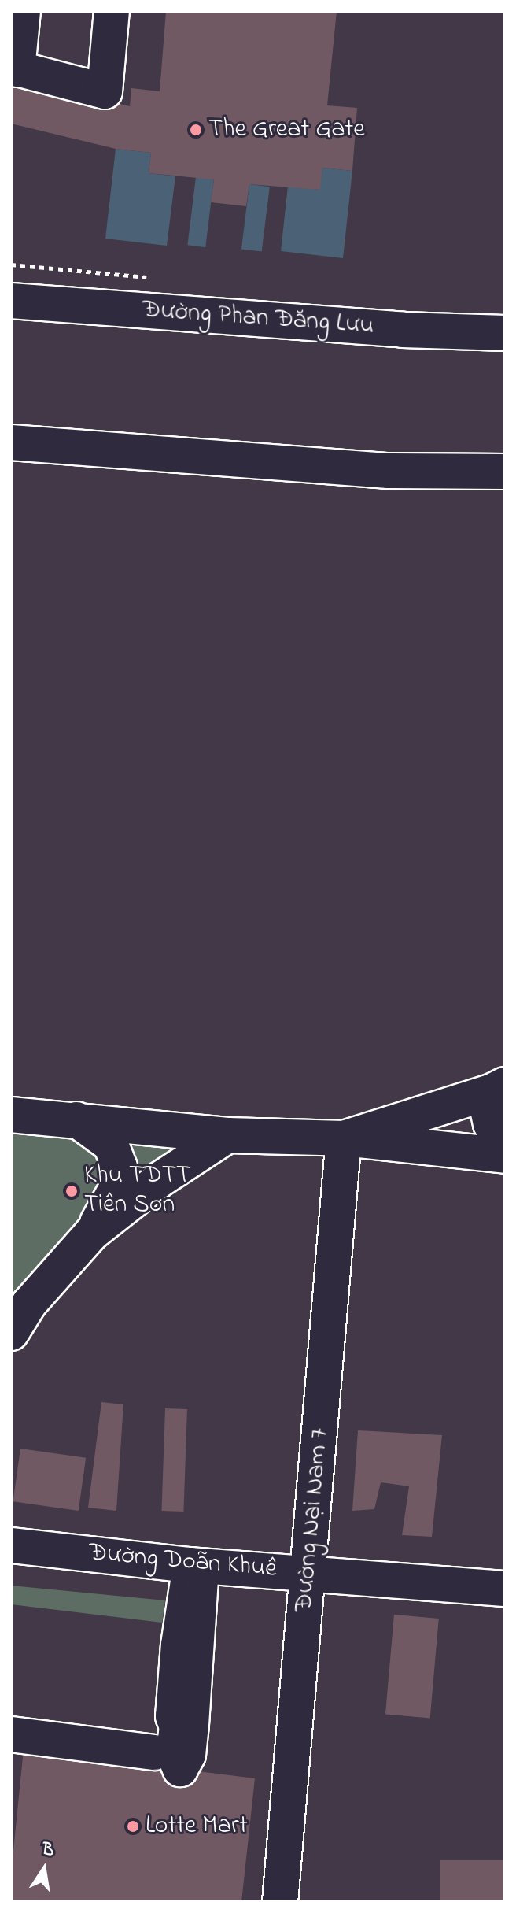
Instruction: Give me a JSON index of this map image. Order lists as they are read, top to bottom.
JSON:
{
  "streets": {
    "street": ["Đường Phan Đăng Lưu", "Đường Nại Nam 7", "Đường Doãn Khuê"]
  },
  "crossings": [
    ["Đường Nại Nam 7", "Đường Doãn Khuê"]
  ],
  "places": ["The Great Gate", "Khu TDTT Tiên Sơn", "Lotte Mart"],
  "north": "top"
}
